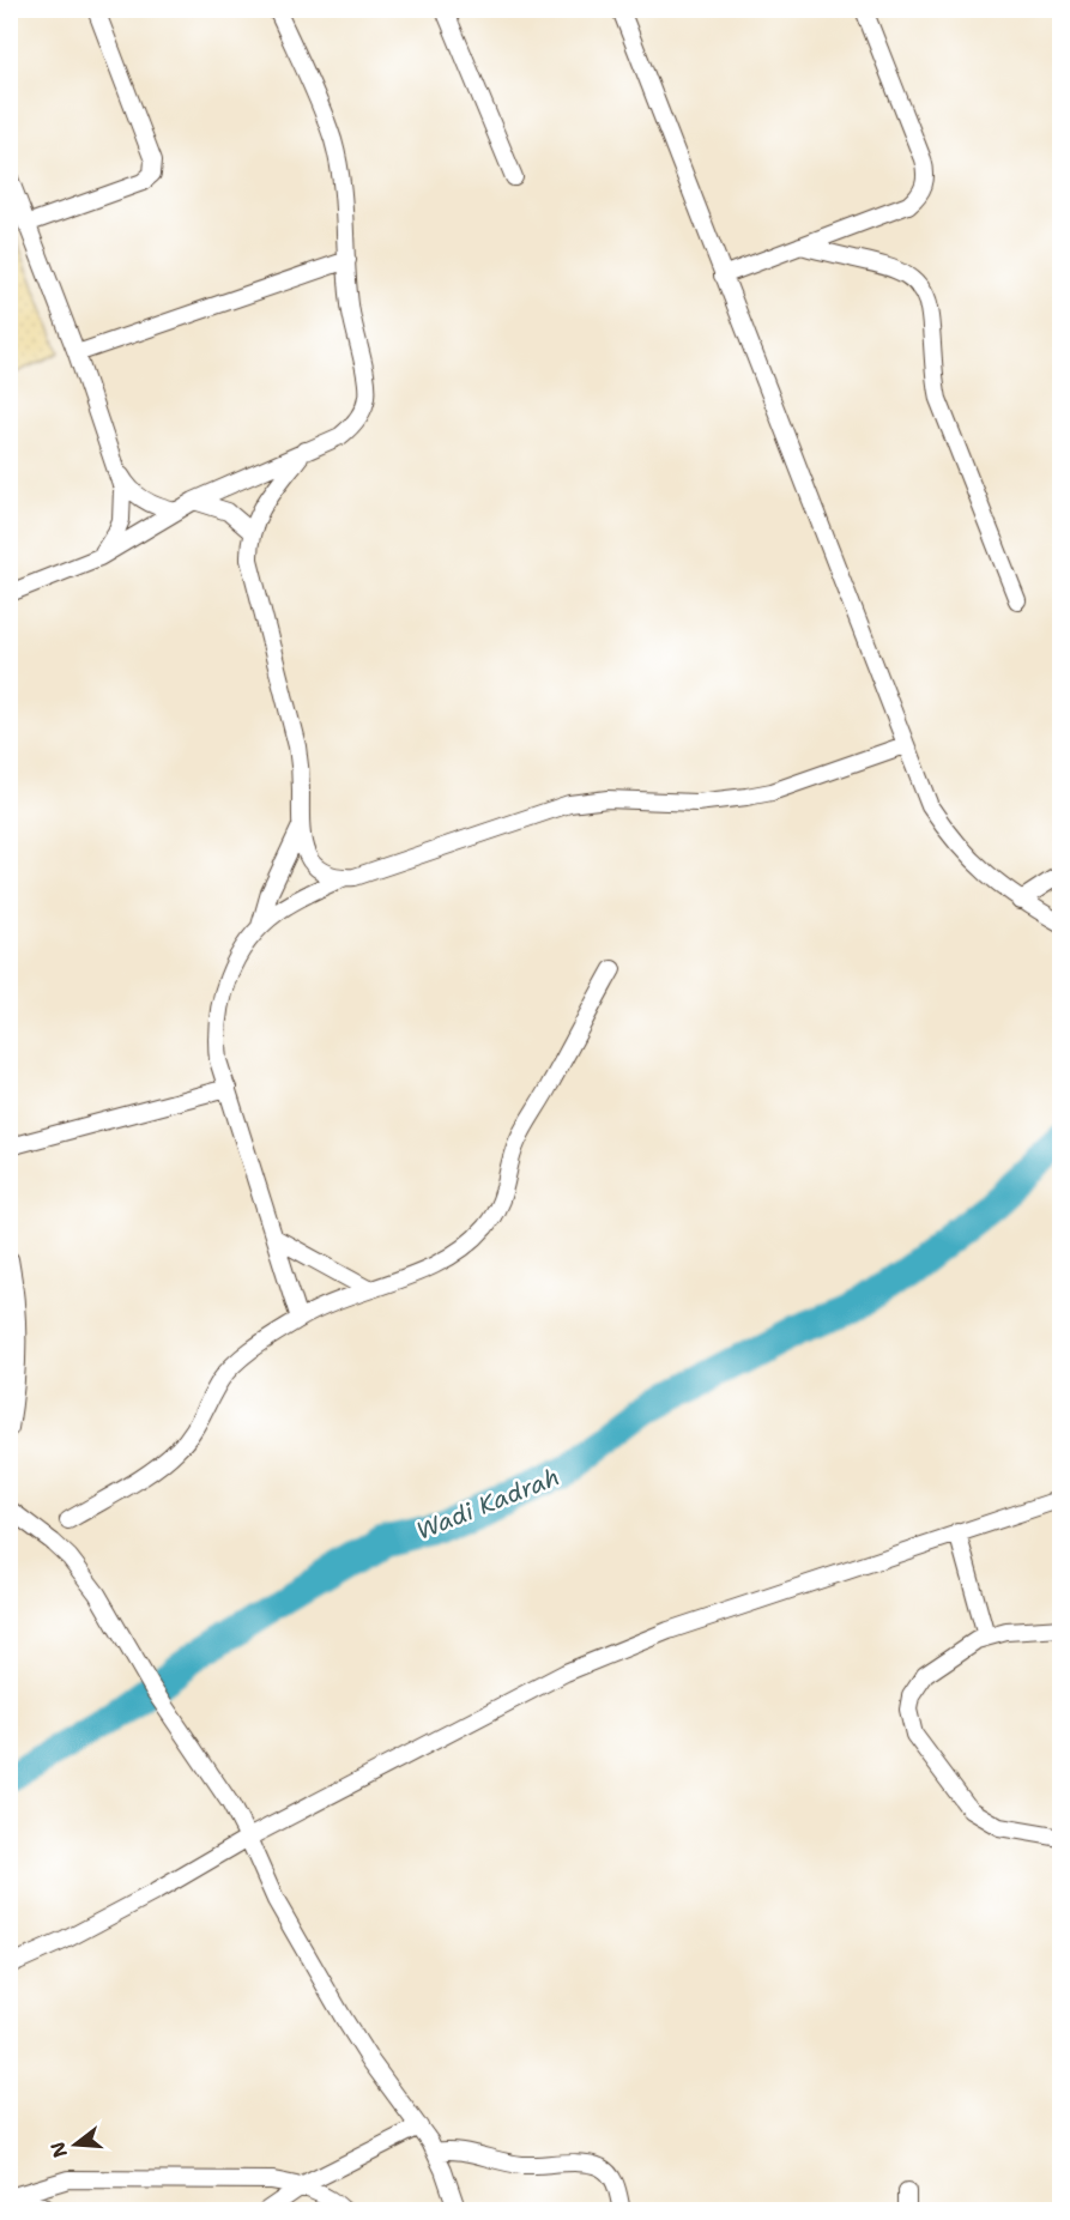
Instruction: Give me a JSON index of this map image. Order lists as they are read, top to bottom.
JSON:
{
  "water": ["Wadi Kadrah"],
  "north": "left"
}
